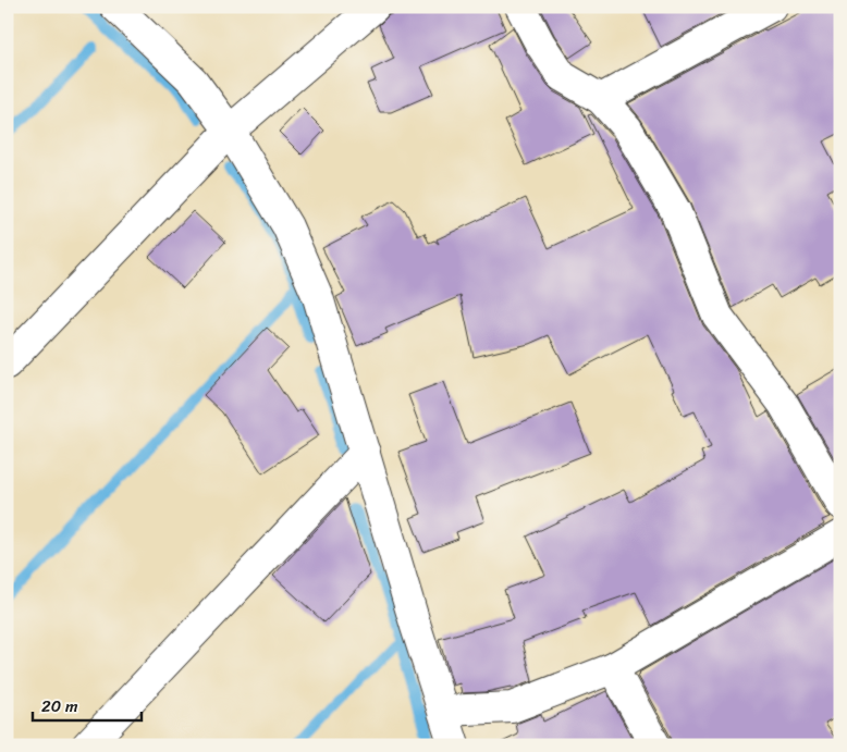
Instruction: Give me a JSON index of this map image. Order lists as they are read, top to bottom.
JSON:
{
  "scale_bar": "20 m"
}
